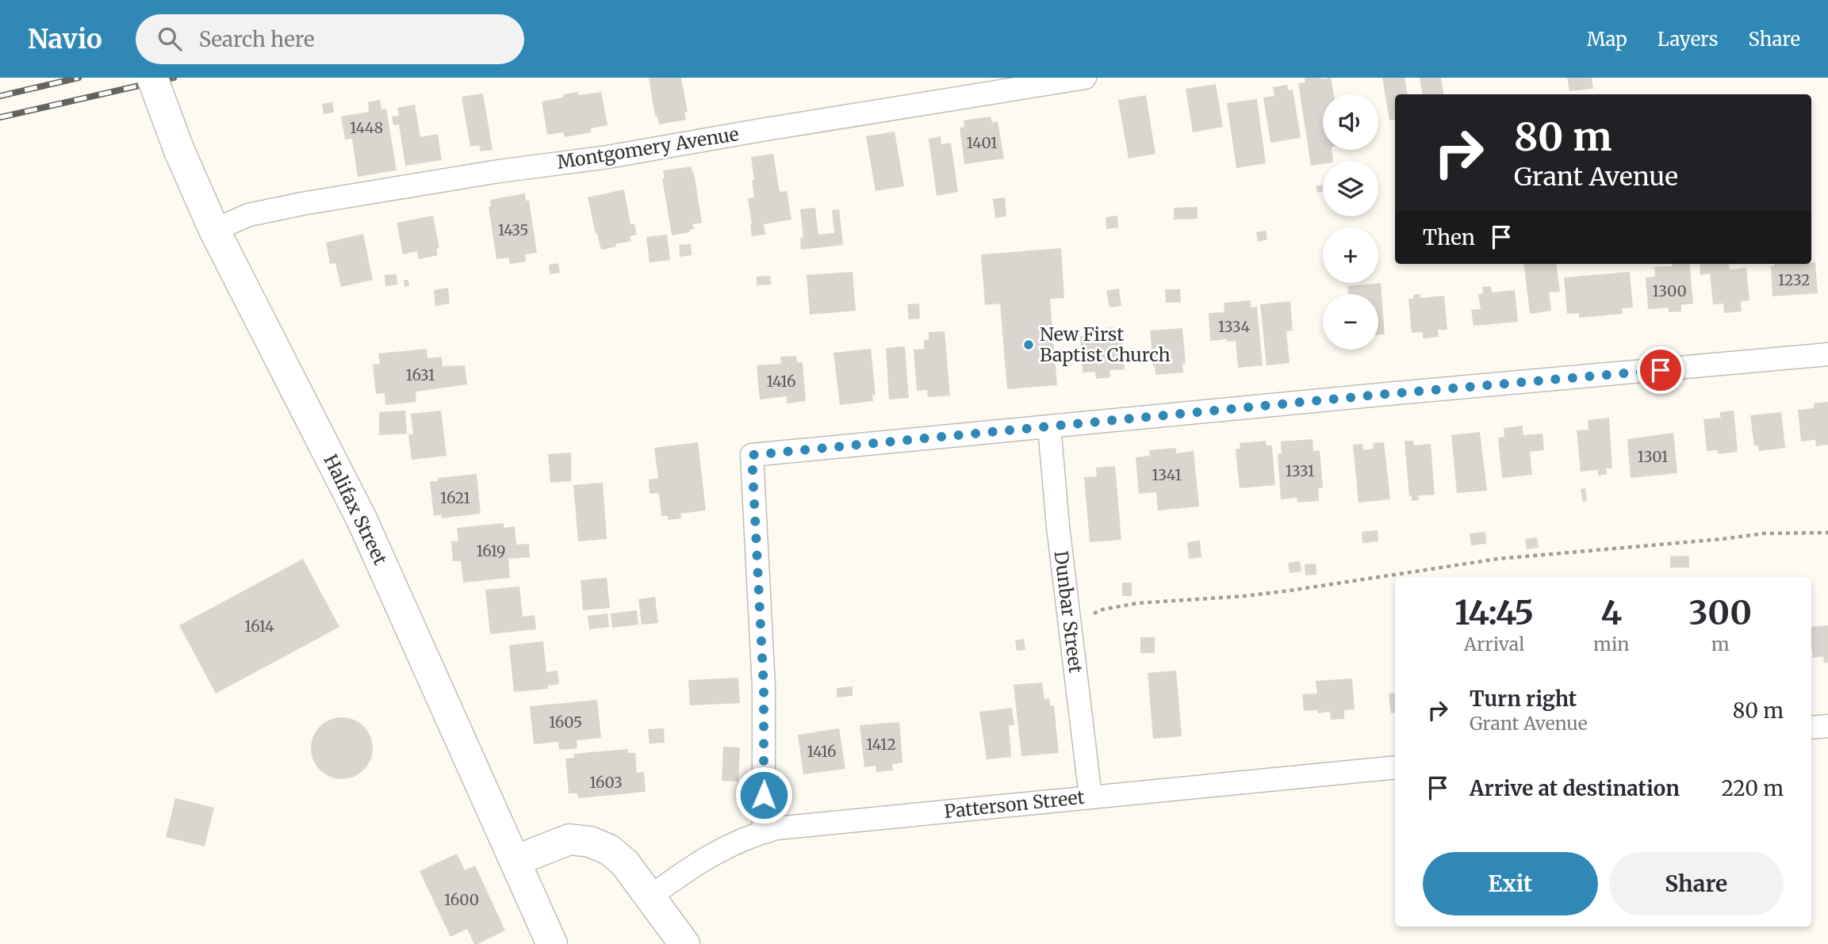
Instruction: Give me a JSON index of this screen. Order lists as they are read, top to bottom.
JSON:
{
  "streets": {
    "main road": ["Halifax Street"],
    "street": ["Montgomery Avenue", "Dunbar Street", "Patterson Street"]
  },
  "crossings": [
    ["Montgomery Avenue", "Halifax Street"],
    ["Dunbar Street", "Patterson Street"]
  ],
  "places": ["New First Baptist Church"],
  "house_numbers": [
    "1448",
    "1401",
    "1435",
    "1232",
    "1300",
    "1334",
    "1631",
    "1416",
    "1301",
    "1331",
    "1341",
    "1621",
    "1619",
    "1614",
    "1605",
    "1412",
    "1416",
    "1603",
    "1600"
  ],
  "page": {
    "header": "Navio",
    "search": "Search here",
    "nav": ["Map", "Layers", "Share"],
    "map_buttons": ["+", "−"],
    "turn": ["80 m", "Grant Avenue"],
    "then": "Then",
    "eta": [
      "14:45",
      "Arrival",
      "4",
      "min",
      "300",
      "m"
    ],
    "list": [
      {
        "name": "Turn right",
        "note": "Grant Avenue",
        "value": "80 m"
      },
      {
        "name": "Arrive at destination",
        "value": "220 m"
      }
    ],
    "buttons": ["Exit", "Share"]
  }
}
